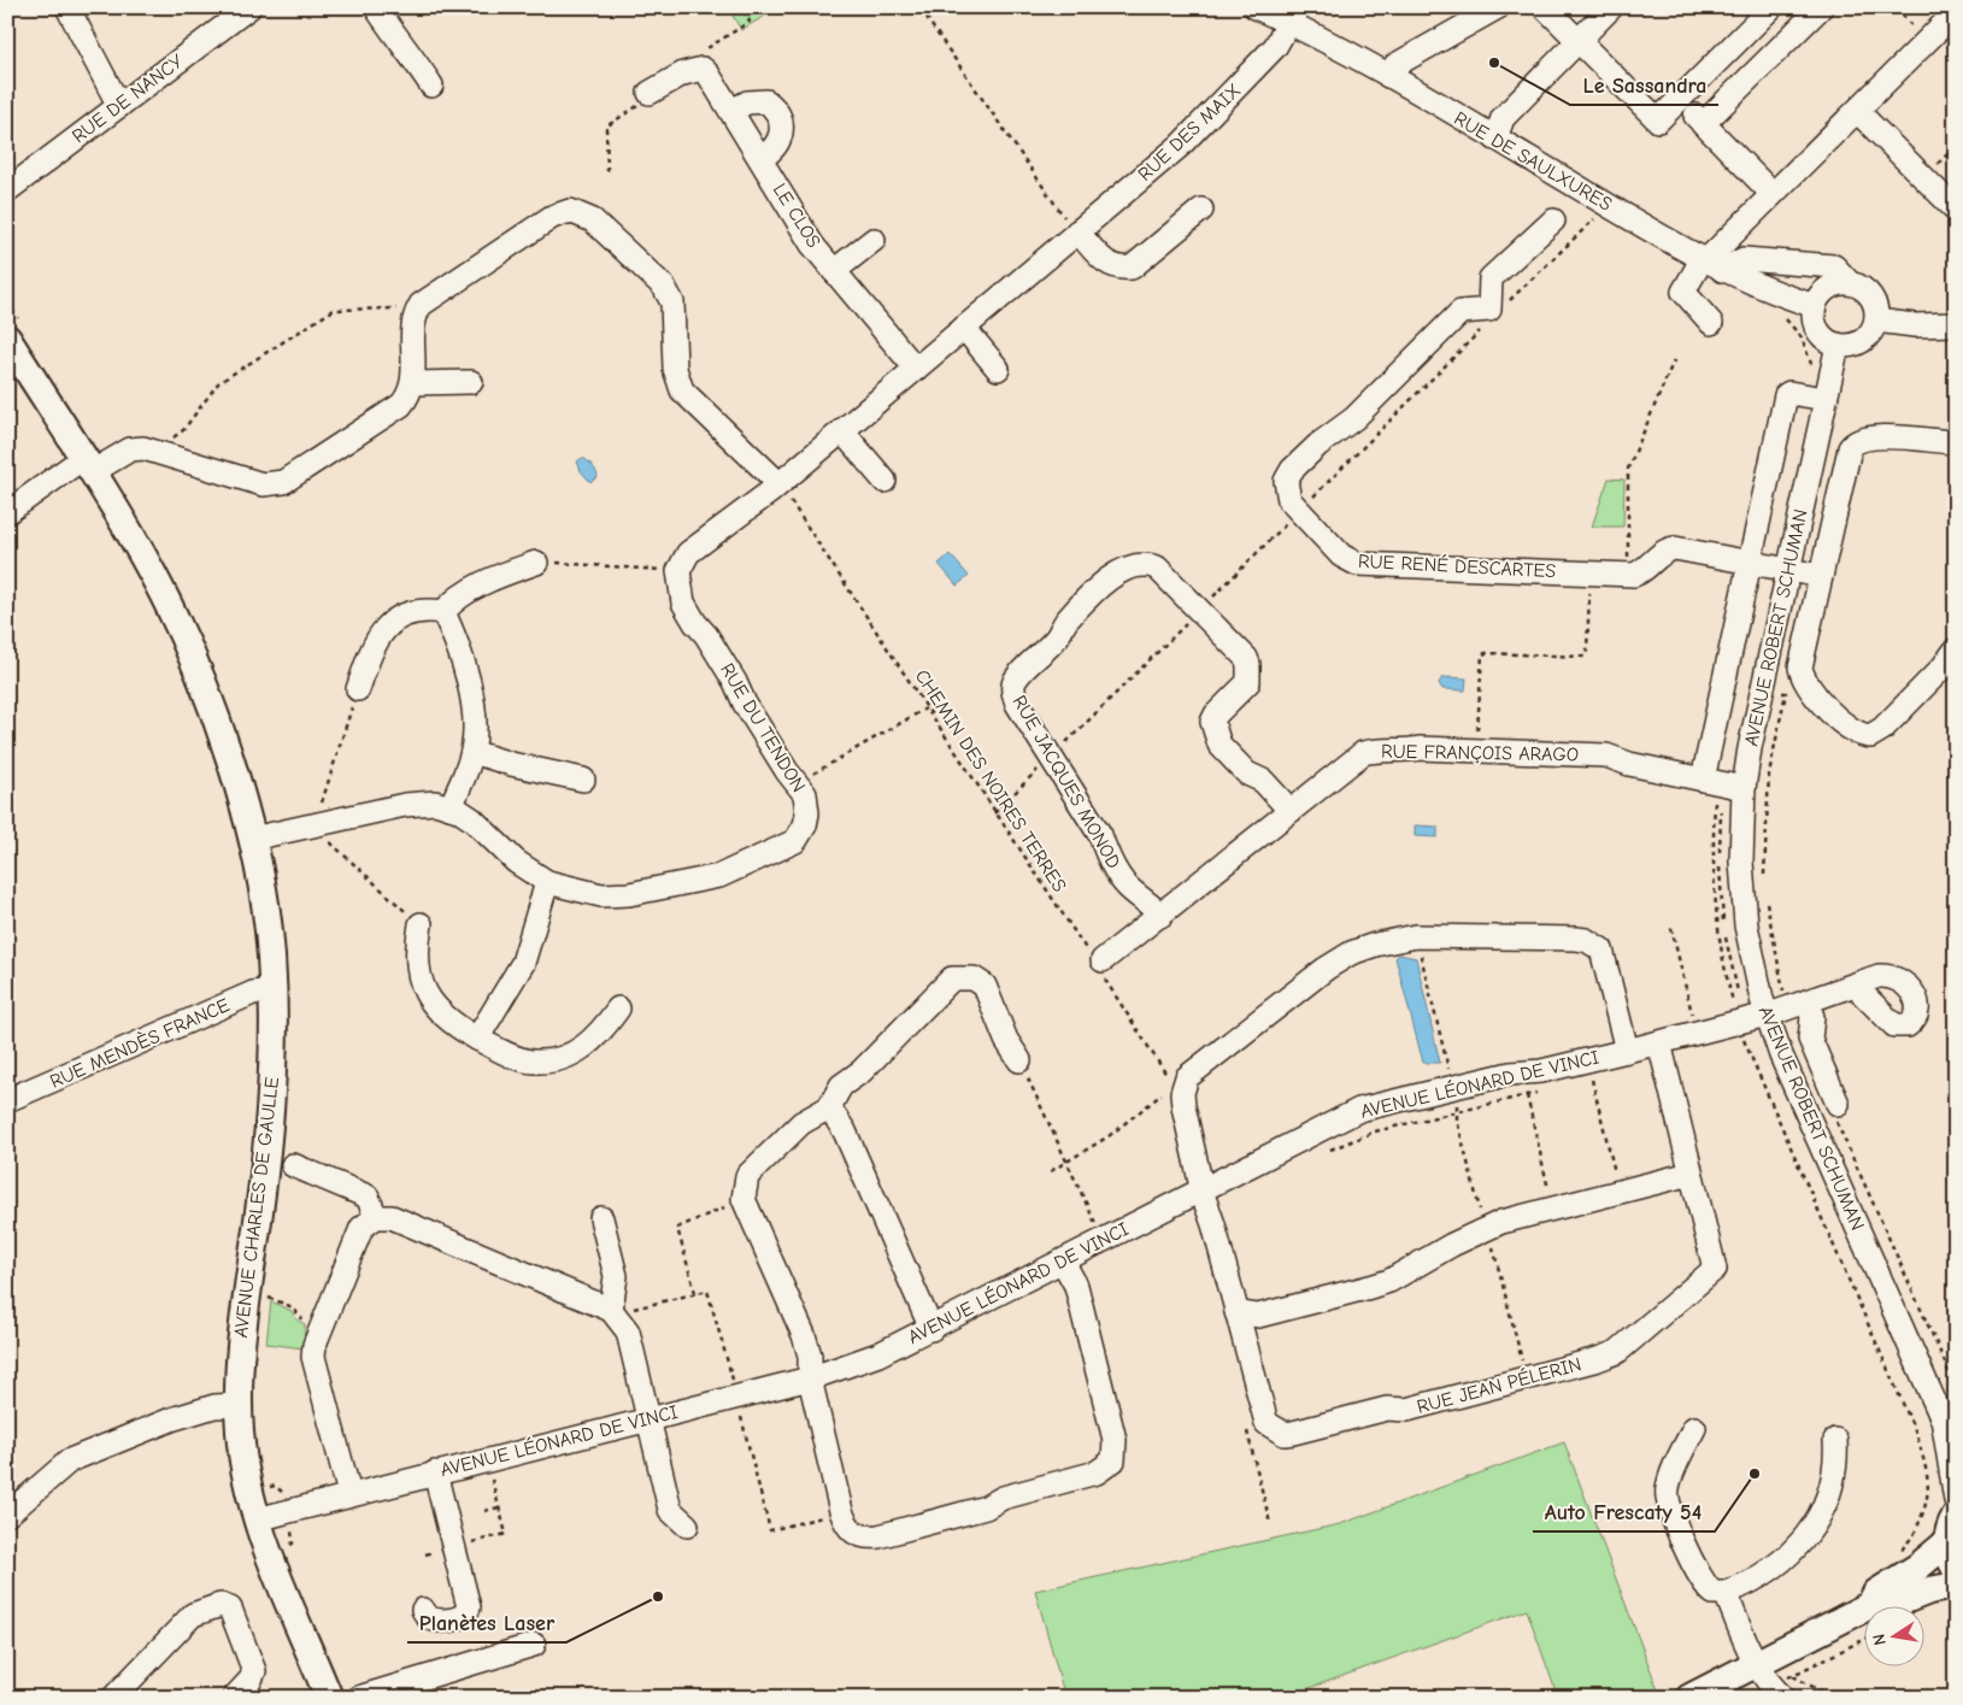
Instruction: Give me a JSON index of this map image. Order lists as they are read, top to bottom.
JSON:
{
  "streets": {
    "main road": ["AVENUE CHARLES DE GAULLE"],
    "street": [
      "RUE DE NANCY",
      "RUE DES MAIX",
      "RUE DE SAULXURES",
      "LE CLOS",
      "RUE RENÉ DESCARTES",
      "AVENUE ROBERT SCHUMAN",
      "RUE DU TENDON",
      "RUE FRANÇOIS ARAGO",
      "RUE JACQUES MONOD",
      "RUE MENDÈS FRANCE",
      "AVENUE LÉONARD DE VINCI",
      "RUE JEAN PÉLERIN"
    ],
    "path": ["CHEMIN DES NOIRES TERRES"]
  },
  "crossings": [
    ["RUE DES MAIX", "RUE DE SAULXURES"],
    ["RUE DES MAIX", "LE CLOS"],
    ["RUE DES MAIX", "CHEMIN DES NOIRES TERRES"],
    ["RUE DE SAULXURES", "AVENUE ROBERT SCHUMAN"],
    ["AVENUE ROBERT SCHUMAN", "RUE FRANÇOIS ARAGO"],
    ["AVENUE ROBERT SCHUMAN", "AVENUE LÉONARD DE VINCI"],
    ["RUE DU TENDON", "AVENUE CHARLES DE GAULLE"],
    ["RUE FRANÇOIS ARAGO", "CHEMIN DES NOIRES TERRES"],
    ["RUE FRANÇOIS ARAGO", "RUE JACQUES MONOD"],
    ["CHEMIN DES NOIRES TERRES", "RUE JEAN PÉLERIN"],
    ["RUE MENDÈS FRANCE", "AVENUE CHARLES DE GAULLE"],
    ["AVENUE LÉONARD DE VINCI", "AVENUE CHARLES DE GAULLE"],
    ["AVENUE LÉONARD DE VINCI", "RUE JEAN PÉLERIN"]
  ],
  "places": ["Le Sassandra", "Auto Frescaty 54", "Planètes Laser"],
  "north": "left"
}
